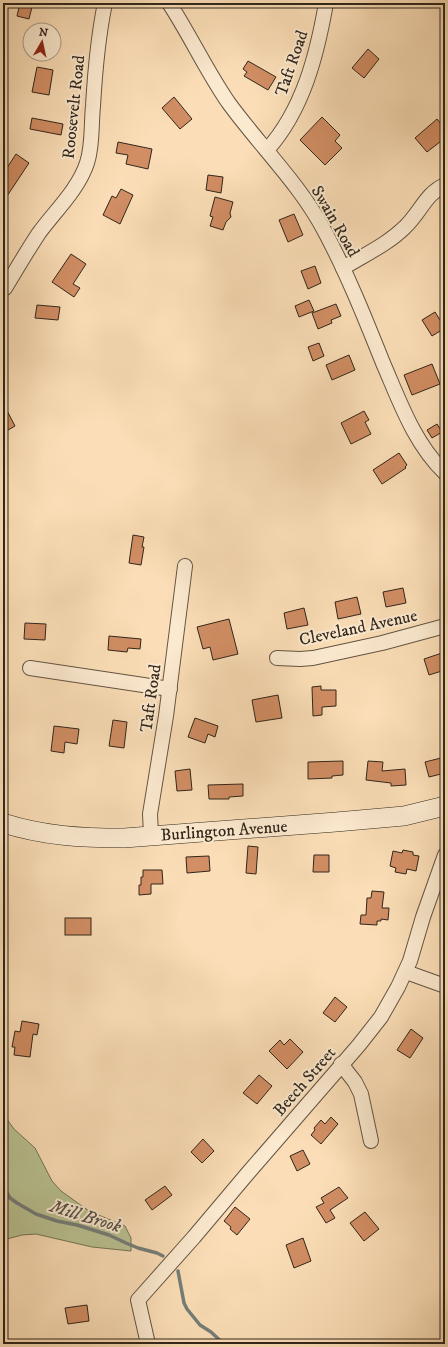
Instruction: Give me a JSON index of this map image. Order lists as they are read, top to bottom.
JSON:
{
  "streets": {
    "main road": ["Burlington Avenue"],
    "street": [
      "Taft Road",
      "Roosevelt Road",
      "Swain Road",
      "Cleveland Avenue",
      "Beech Street"
    ]
  },
  "crossings": [
    ["Taft Road", "Swain Road"],
    ["Taft Road", "Burlington Avenue"]
  ],
  "water": ["Mill Brook"],
  "north": "top"
}
